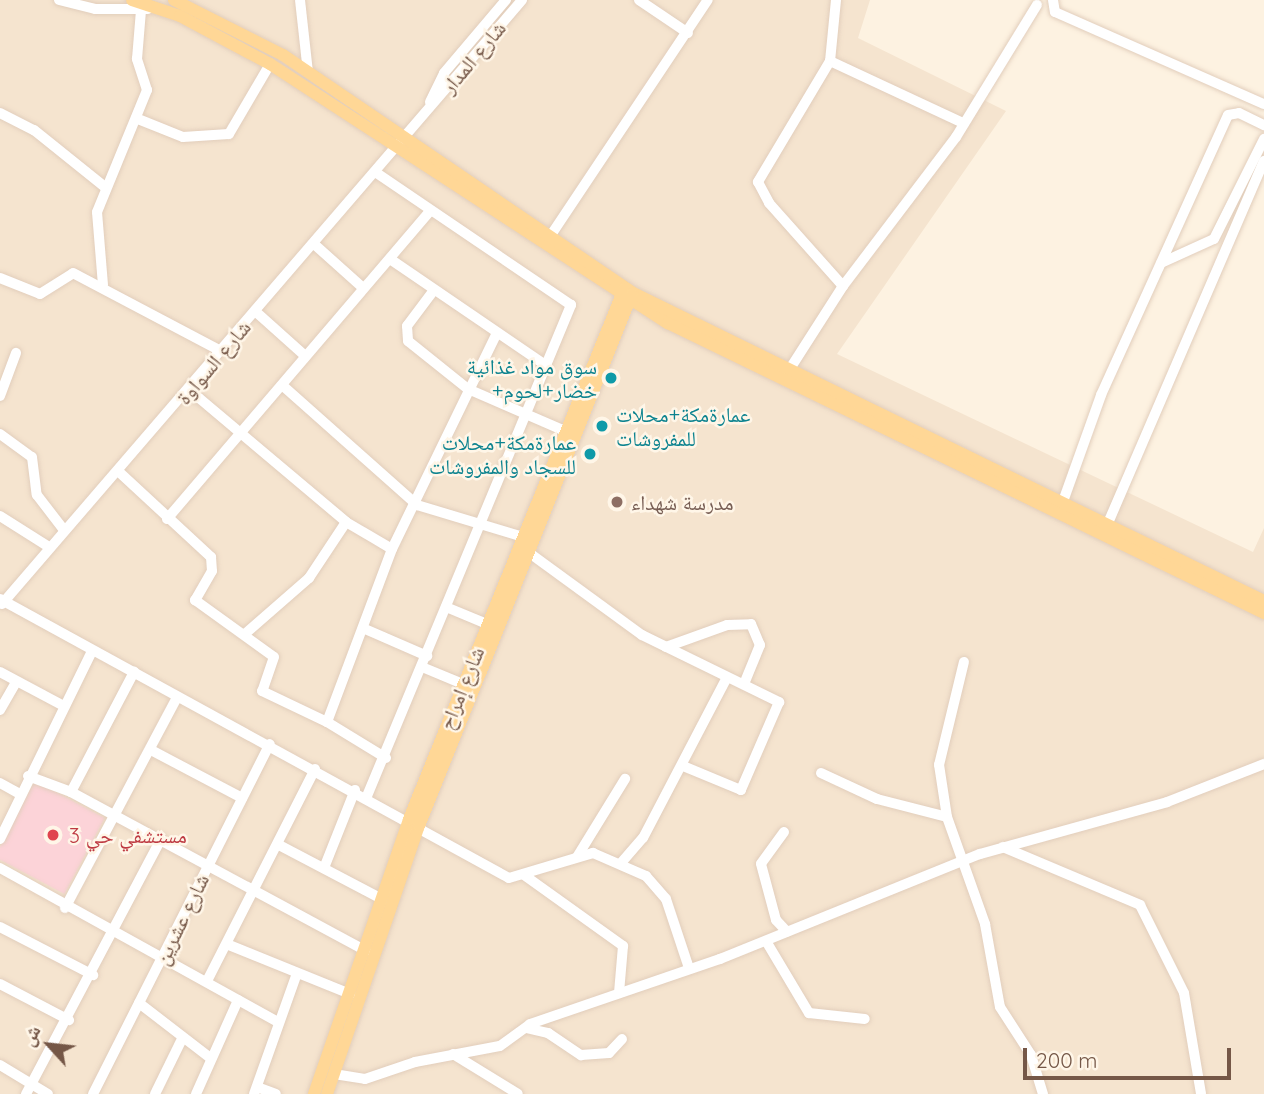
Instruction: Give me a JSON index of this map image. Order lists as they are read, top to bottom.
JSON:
{
  "streets": {
    "main road": ["شارع إمراح"],
    "street": ["شارع المدار", "شارع السواوة", "شارع عشرين"]
  },
  "crossings": [
    ["شارع المدار", "شارع السواوة"]
  ],
  "places": [
    "سوق مواد غذائية +خضار+لحوم",
    "عمارةمكة+محلات للمفروشات",
    "عمارةمكة+محلات للسجاد والمفروشات",
    "مدرسة شهداء",
    "مستشفي حي 3"
  ],
  "scale_bar": "200 m",
  "north": "top left"
}
